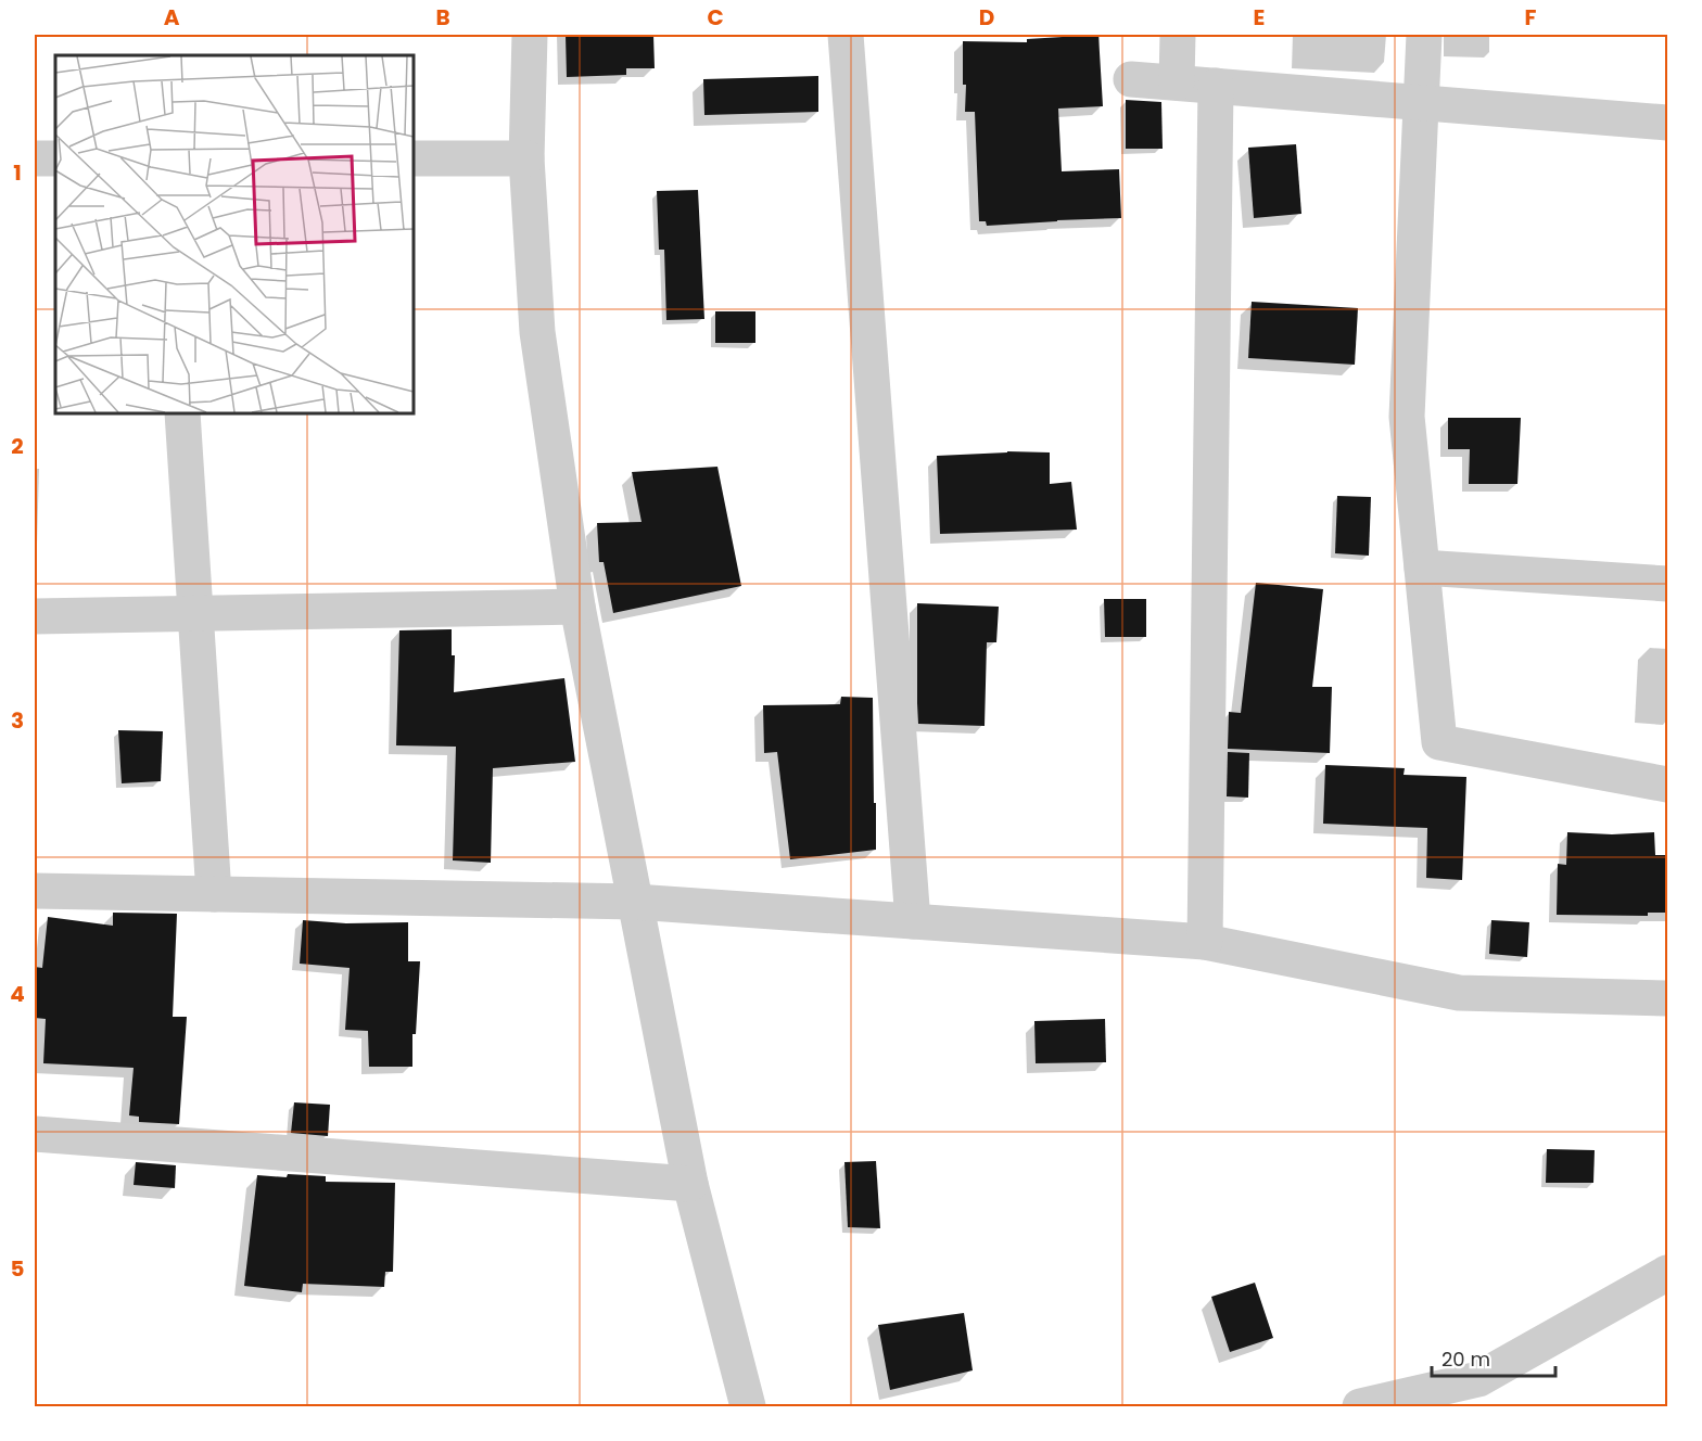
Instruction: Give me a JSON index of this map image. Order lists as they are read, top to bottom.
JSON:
{
  "scale_bar": "20 m",
  "grid": {
    "columns": [
      "A",
      "B",
      "C",
      "D",
      "E",
      "F"
    ],
    "rows": [
      "1",
      "2",
      "3",
      "4",
      "5"
    ]
  }
}
